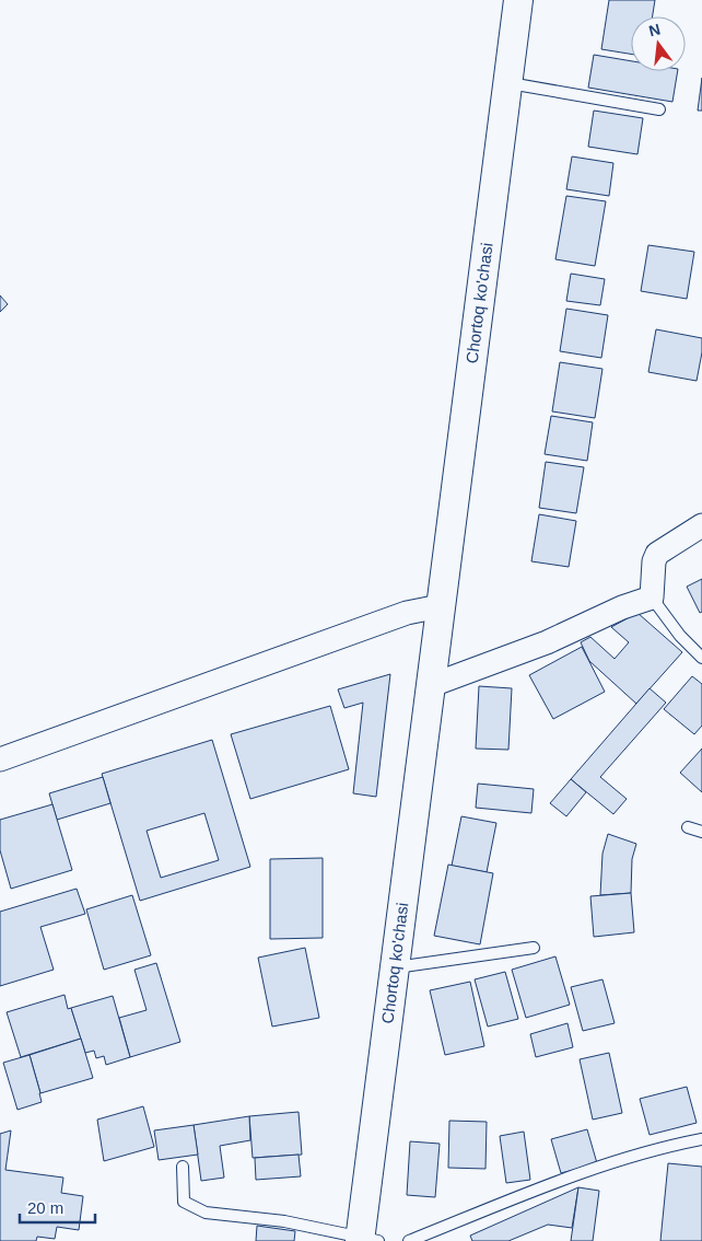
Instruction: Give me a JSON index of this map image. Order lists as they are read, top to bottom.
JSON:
{
  "streets": {
    "street": ["Chortoq ko'chasi"]
  },
  "scale_bar": "20 m",
  "north": "top"
}
